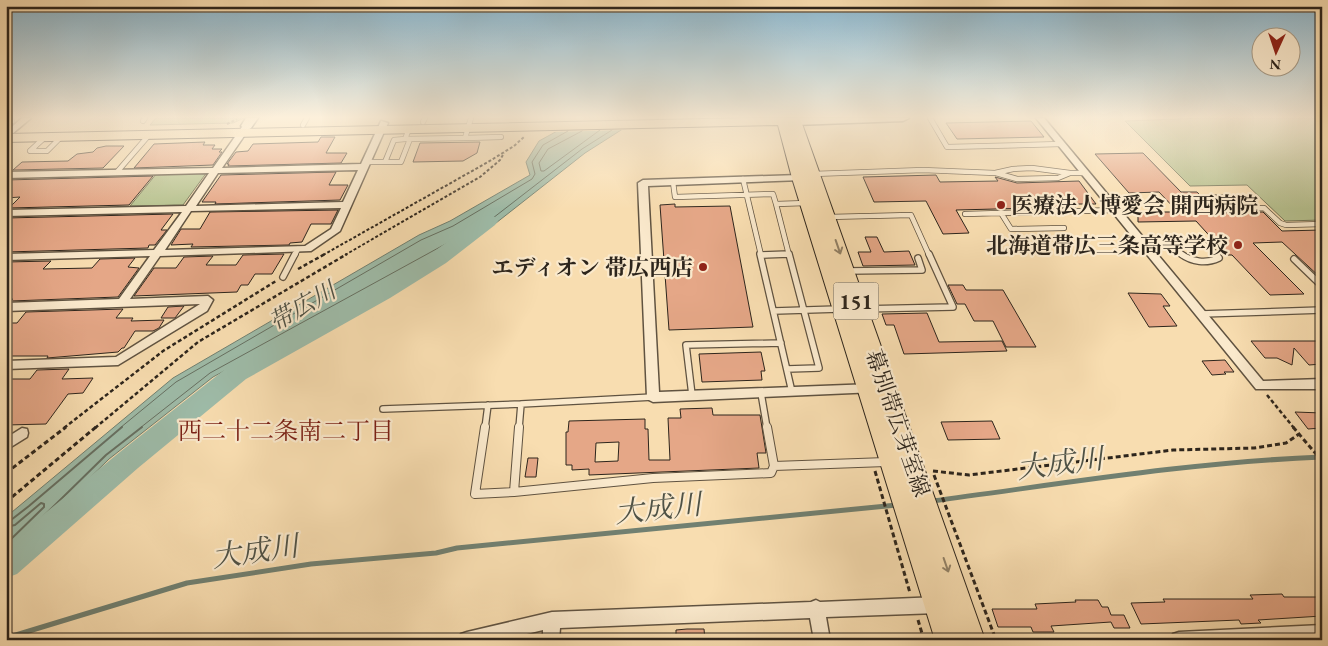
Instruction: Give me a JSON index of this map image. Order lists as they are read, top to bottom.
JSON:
{
  "streets": {
    "main road": ["151", "幕別帯広芽室線"]
  },
  "districts": ["西二十二条南二丁目"],
  "water": ["帯広川", "大成川"],
  "places": ["医療法人博愛会 開西病院", "北海道帯広三条高等学校", "エディオン 帯広西店"],
  "north": "bottom"
}
